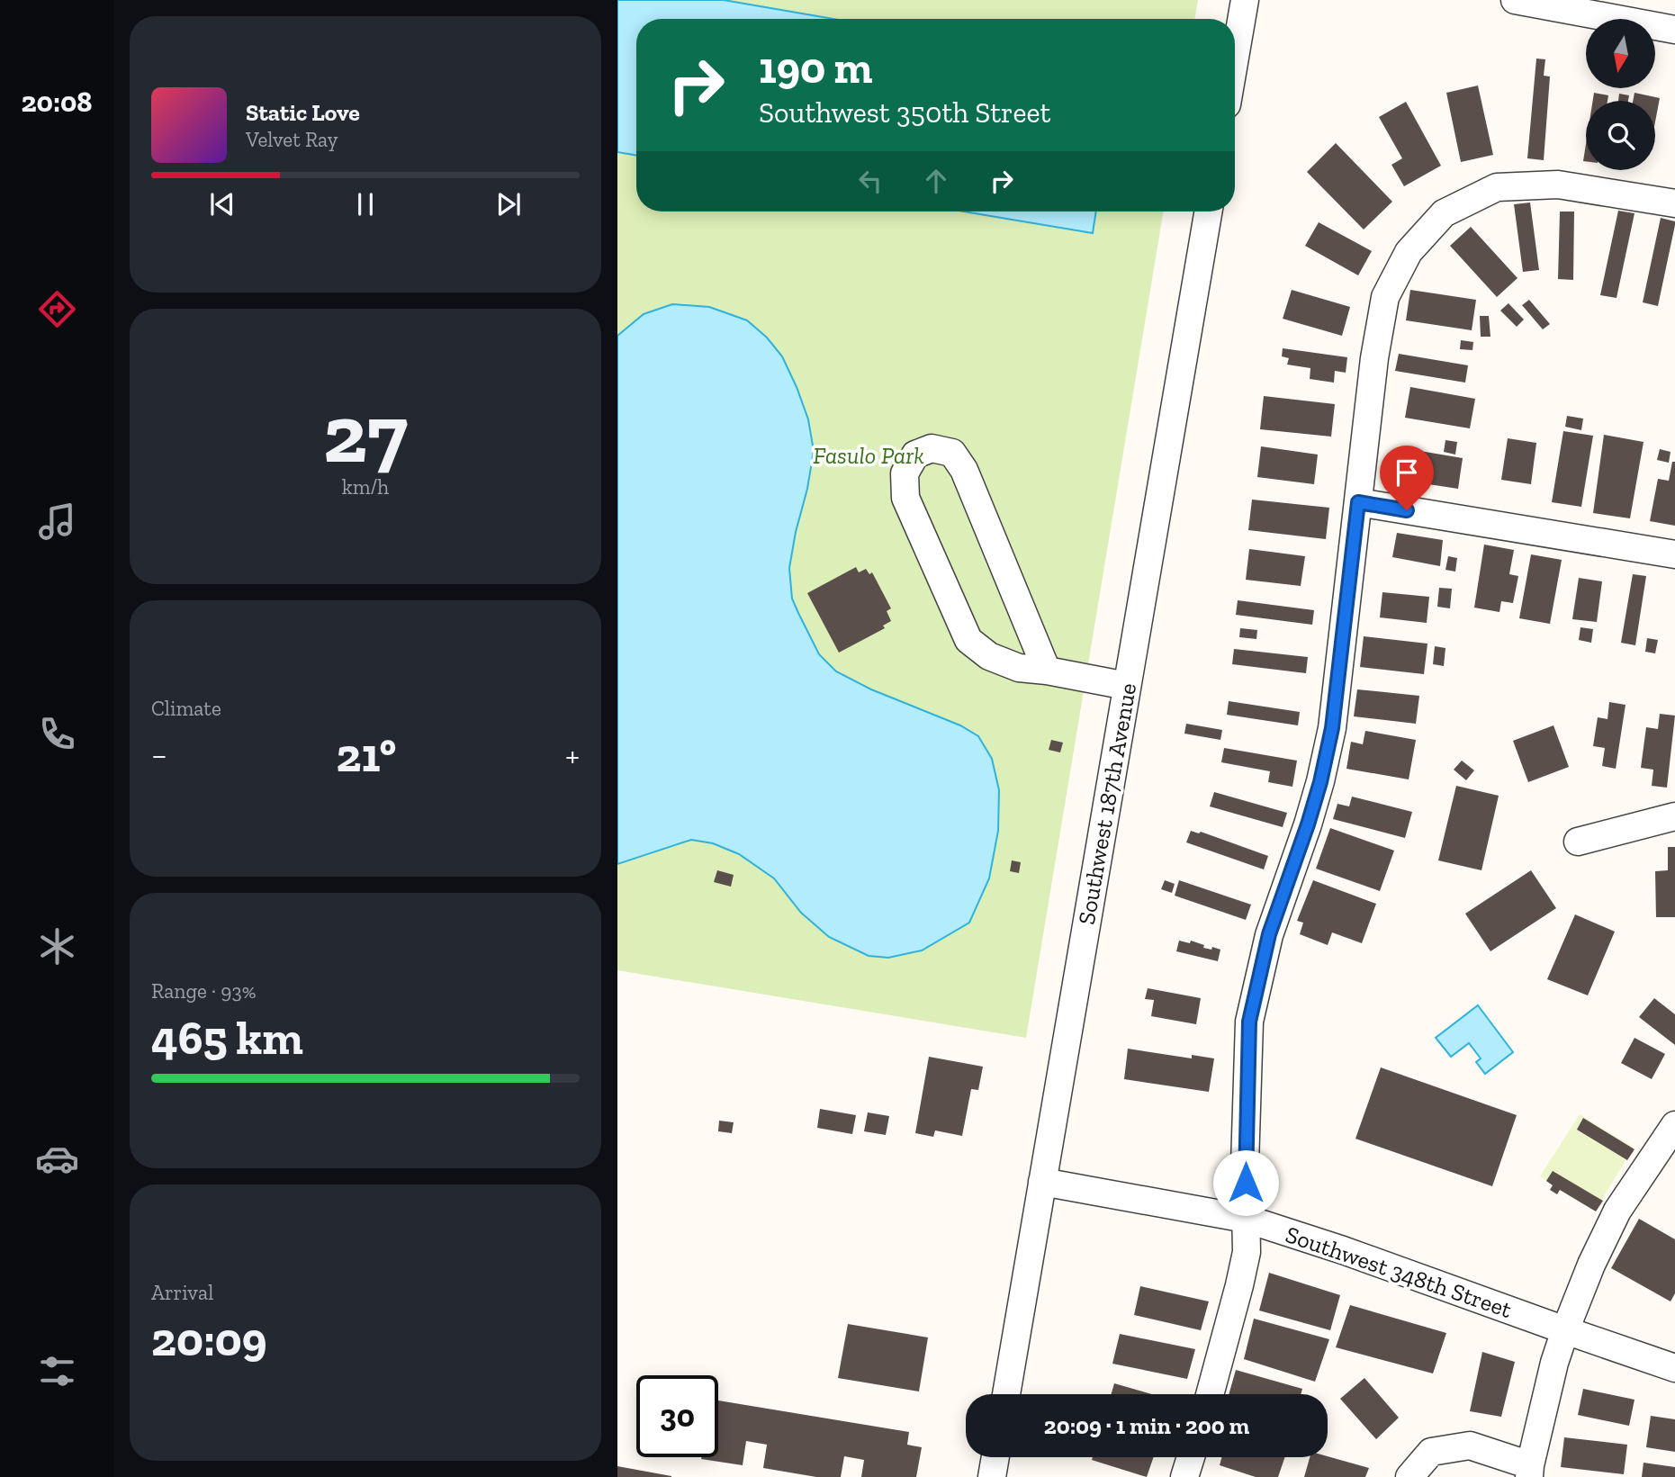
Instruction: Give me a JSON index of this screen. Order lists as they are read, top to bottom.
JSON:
{
  "streets": {
    "street": ["Southwest 187th Avenue", "Southwest 348th Street"]
  },
  "crossings": [
    ["Southwest 187th Avenue", "Southwest 348th Street"]
  ],
  "parks": ["Fasulo Park"],
  "north": "bottom",
  "page": {
    "tabs": "20:08",
    "turn": ["190 m", "Southwest 350th Street"],
    "song": ["Static Love", "Velvet Ray"],
    "tile": [
      ["27", "km/h"],
      "Climate",
      ["Range · 93%", "465 km"],
      ["Arrival", "20:09"]
    ],
    "heat": ["−", "21°", "+"],
    "limit": "30",
    "trip": "20:09 · 1 min · 200 m"
  }
}
